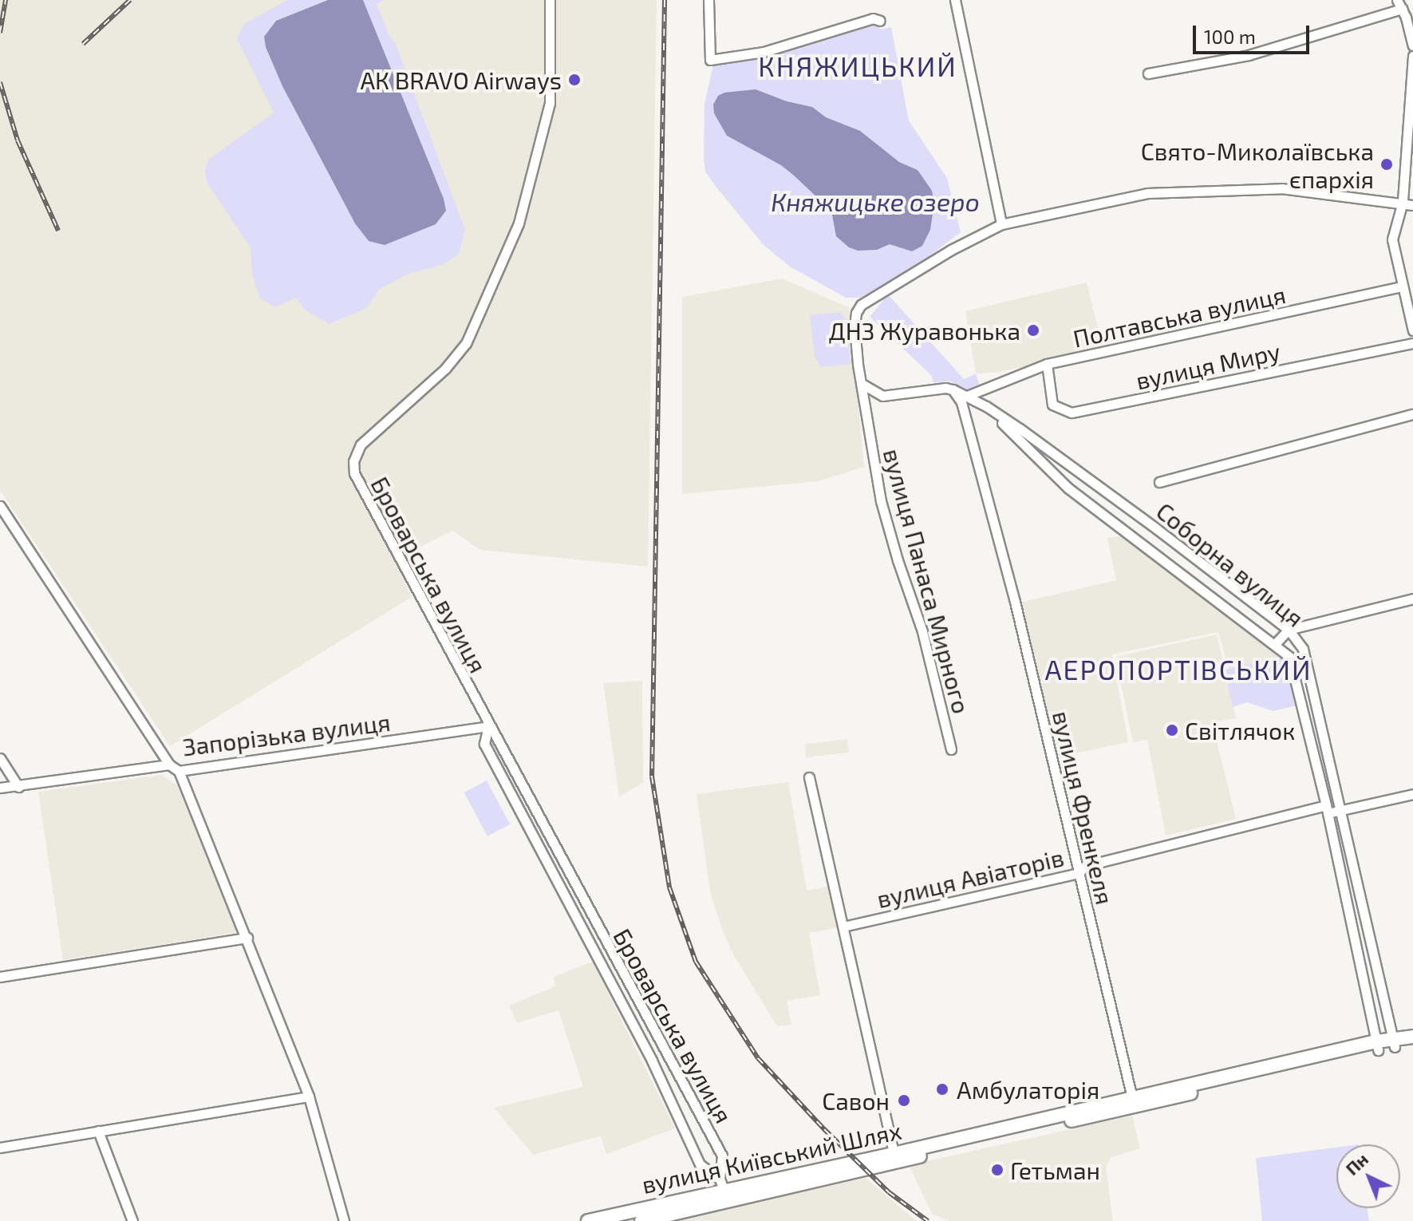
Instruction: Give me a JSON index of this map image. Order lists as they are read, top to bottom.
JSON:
{
  "streets": {
    "highway": ["вулиця Київський Шлях"],
    "street": [
      "Полтавська вулиця",
      "вулиця Миру",
      "Соборна вулиця",
      "Броварська вулиця",
      "вулиця Панаса Мирного",
      "Запорізька вулиця",
      "вулиця Френкеля",
      "вулиця Авіаторів"
    ]
  },
  "crossings": [
    ["Полтавська вулиця", "вулиця Миру"],
    ["Полтавська вулиця", "Соборна вулиця"],
    ["Соборна вулиця", "вулиця Френкеля"],
    ["Соборна вулиця", "вулиця Авіаторів"],
    ["Соборна вулиця", "вулиця Київський Шлях"],
    ["Броварська вулиця", "Запорізька вулиця"],
    ["Броварська вулиця", "вулиця Київський Шлях"],
    ["вулиця Френкеля", "вулиця Авіаторів"],
    ["вулиця Френкеля", "вулиця Київський Шлях"]
  ],
  "districts": ["КНЯЖИЦЬКИЙ", "АЕРОПОРТІВСЬКИЙ"],
  "water": ["Княжицьке озеро"],
  "places": [
    "АК BRAVO Airways",
    "Свято-Миколаївська єпархія",
    "ДНЗ Журавонька",
    "Світлячок",
    "Амбулаторія",
    "Савон",
    "Гетьман"
  ],
  "scale_bar": "100 m",
  "north": "top left"
}
